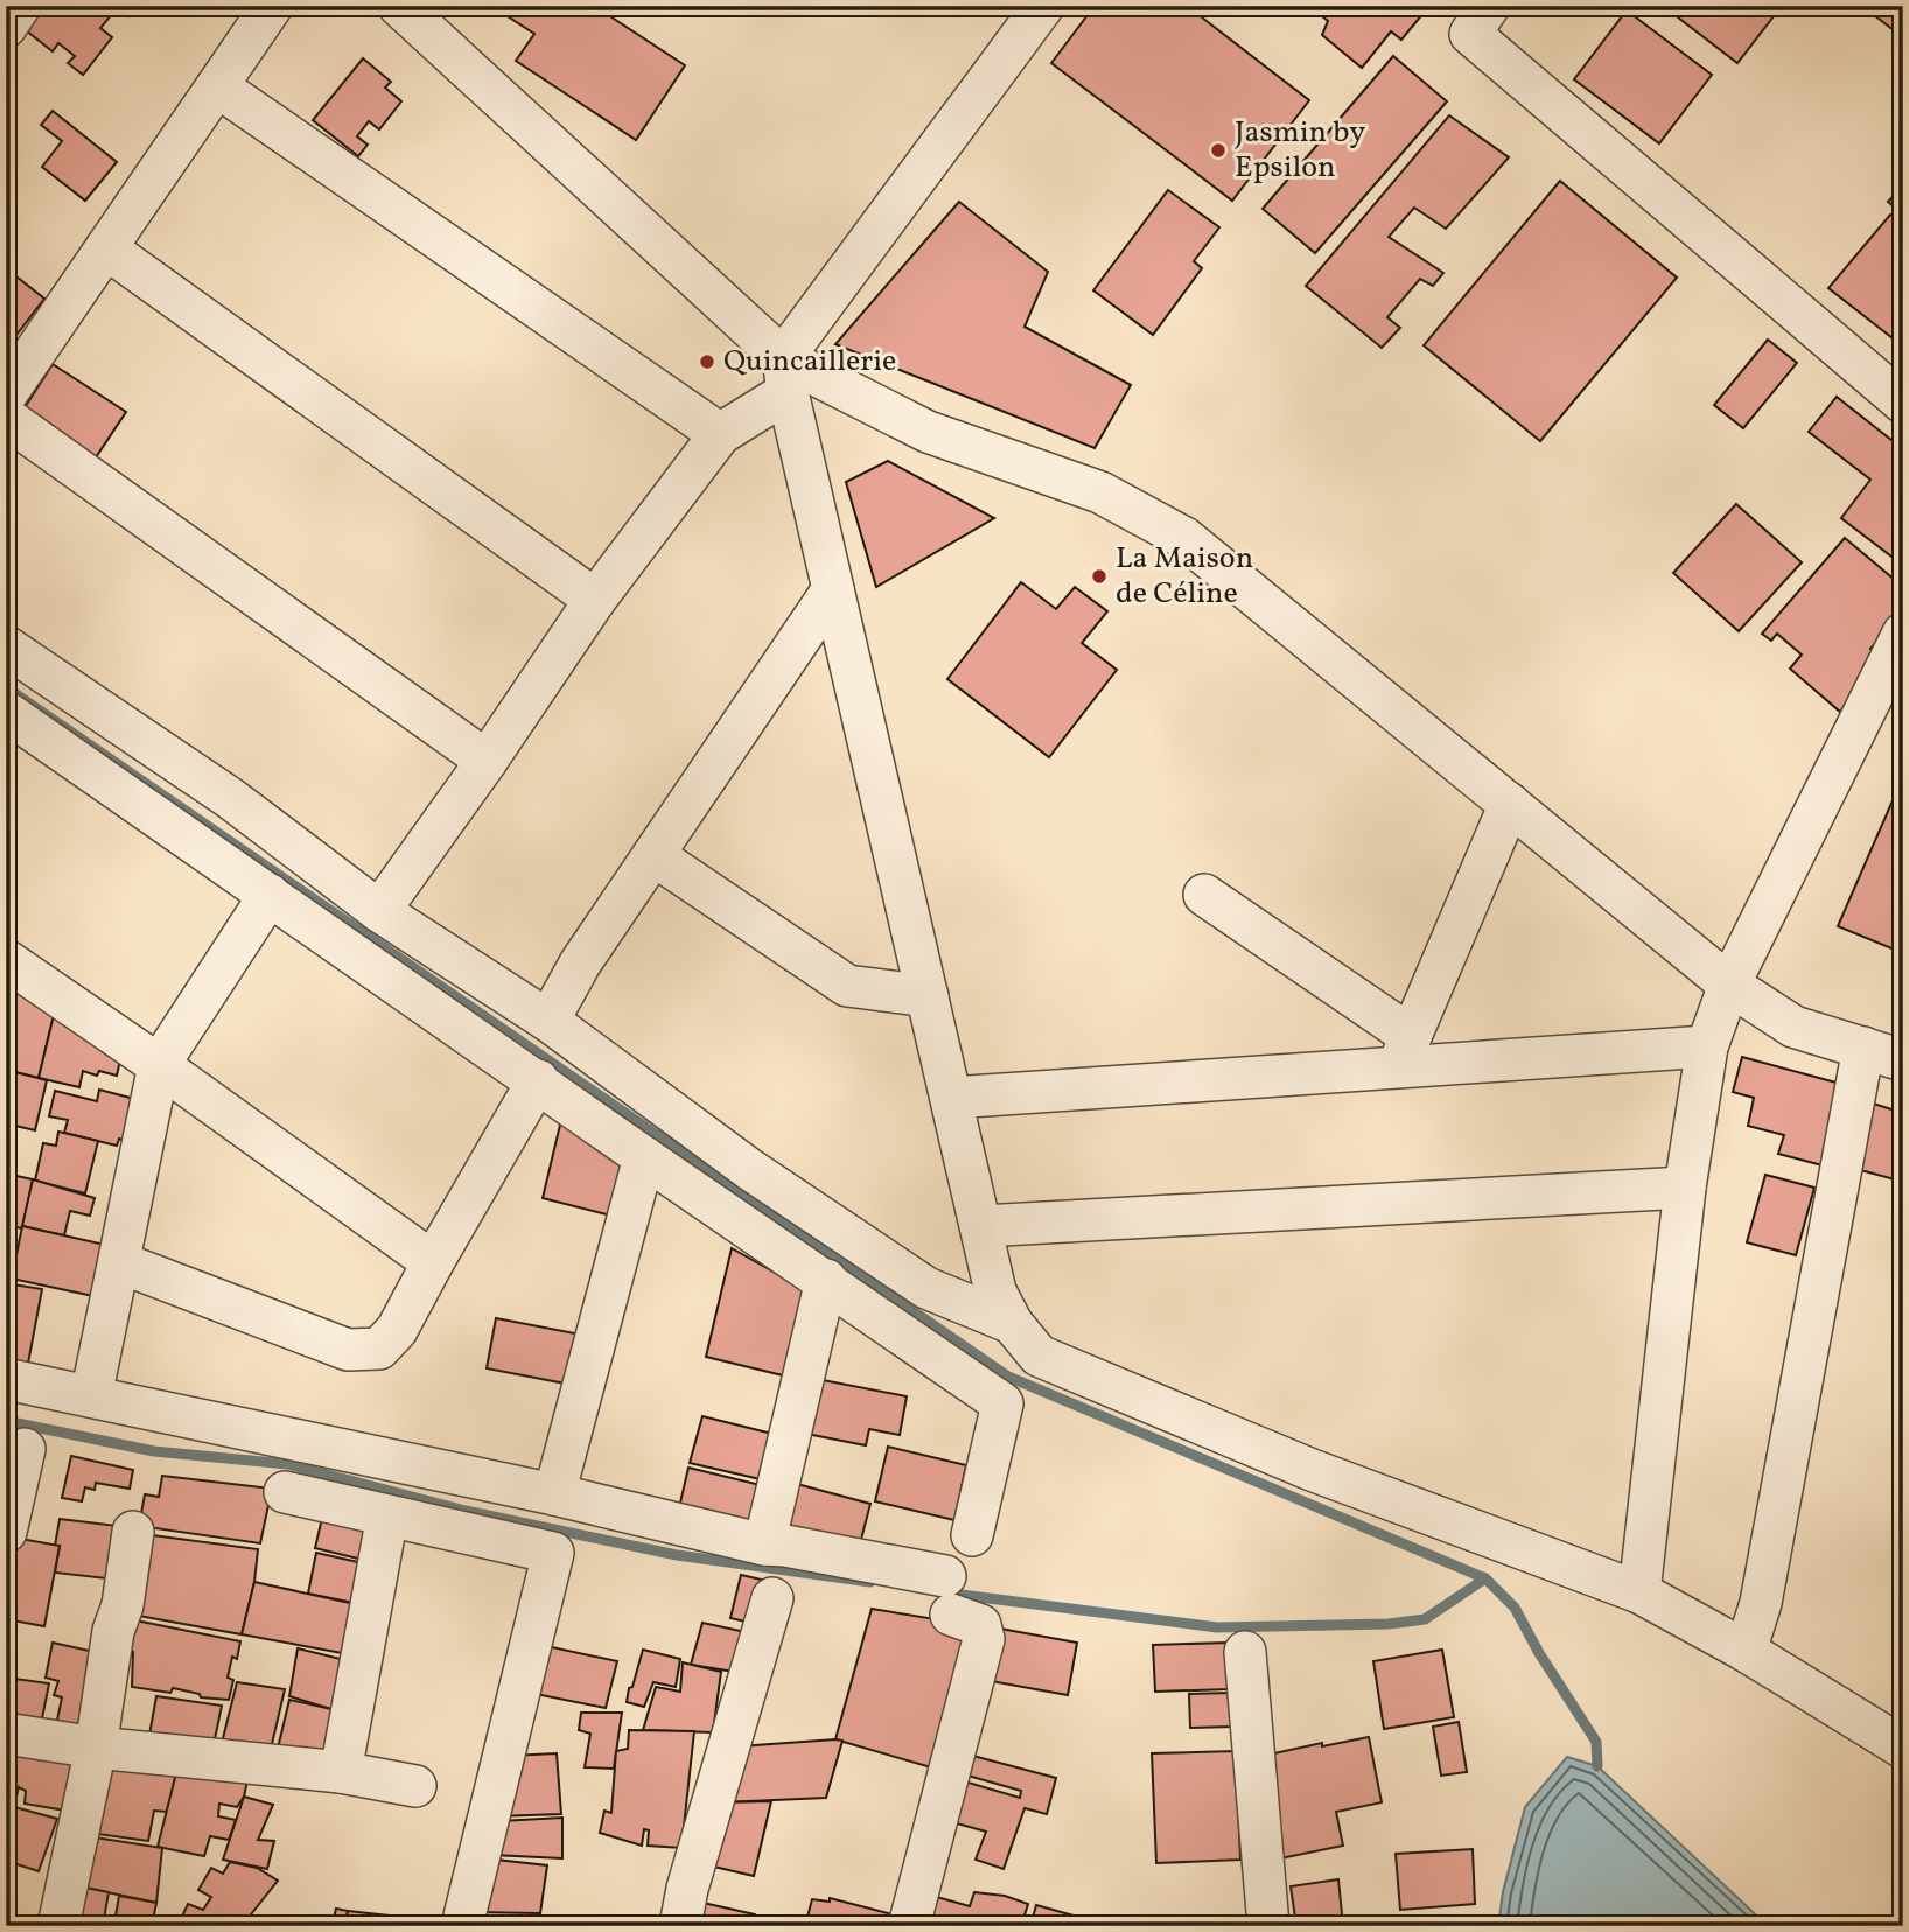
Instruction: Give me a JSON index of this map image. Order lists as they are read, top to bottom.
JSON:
{
  "places": ["Jasmin by Epsilon", "Quincaillerie", "La Maison de Céline"]
}
